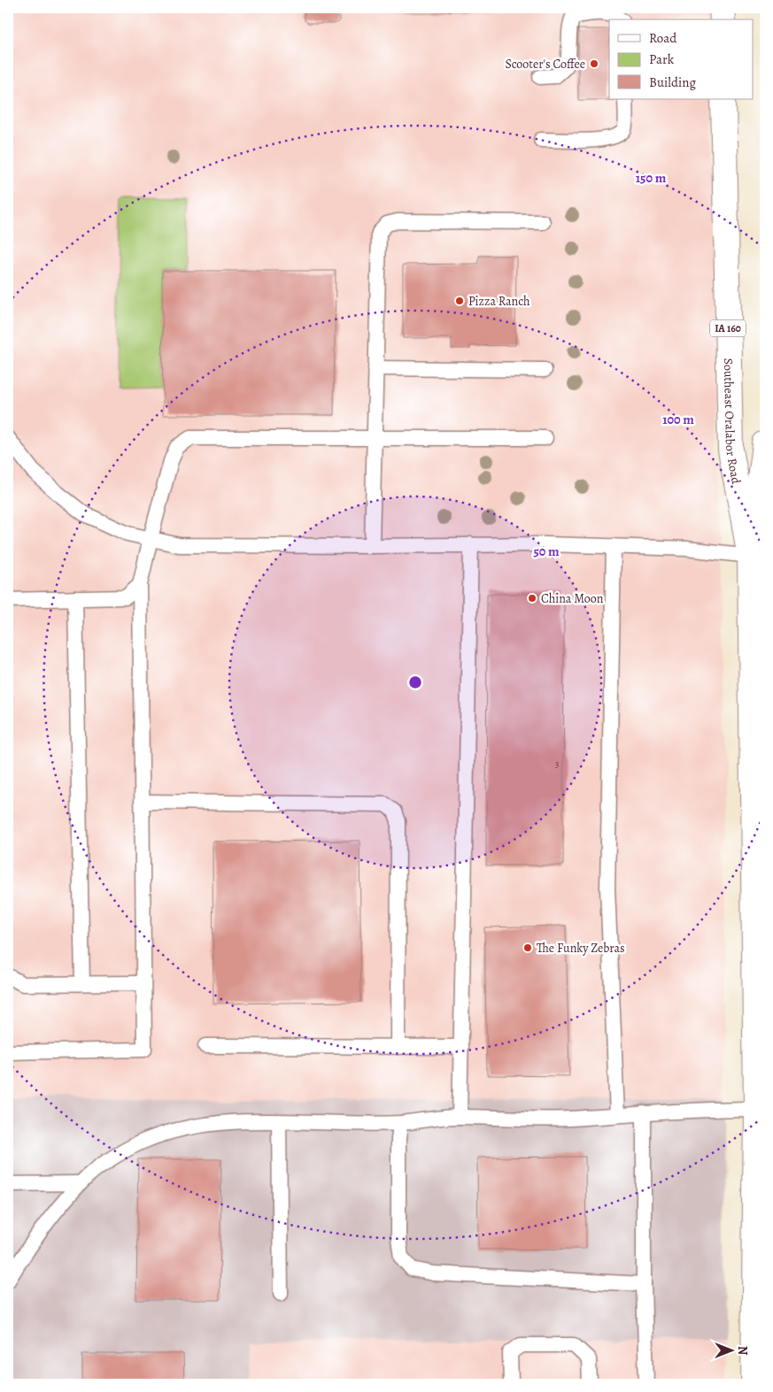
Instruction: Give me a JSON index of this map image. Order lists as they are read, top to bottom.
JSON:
{
  "streets": {
    "main road": ["IA 160", "Southeast Oralabor Road"]
  },
  "places": [
    "Scooter's Coffee",
    "Pizza Ranch",
    "China Moon",
    "The Funky Zebras"
  ],
  "house_numbers": ["3"],
  "legend": ["Road", "Park", "Building"],
  "north": "right",
  "rings": ["150 m", "100 m", "50 m"]
}
